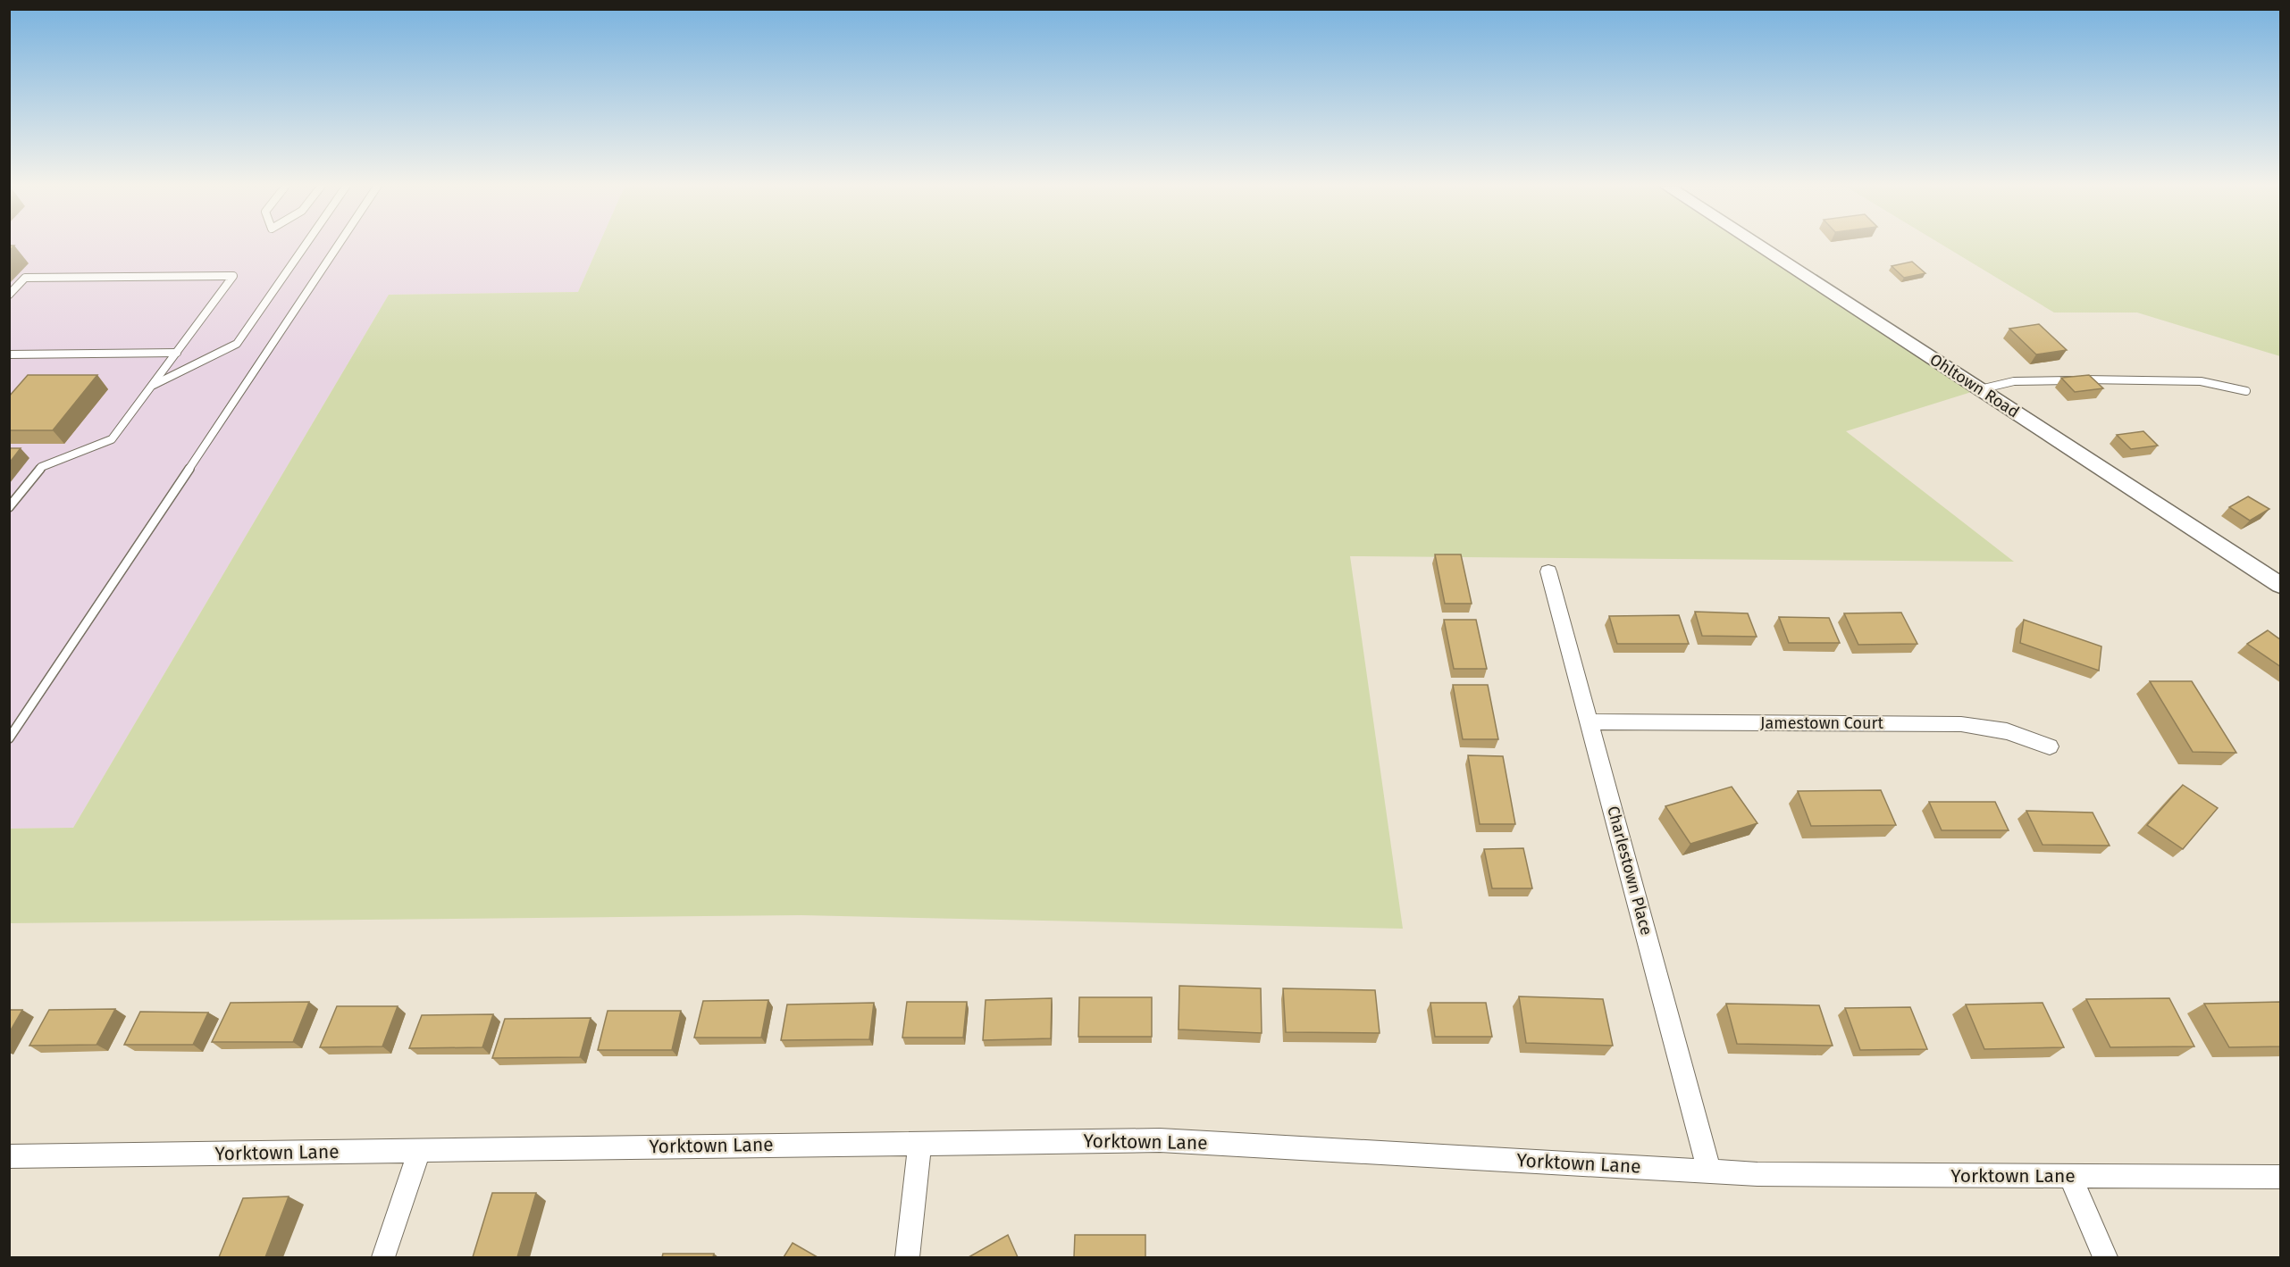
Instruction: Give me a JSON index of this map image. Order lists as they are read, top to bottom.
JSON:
{
  "streets": {
    "street": [
      "Ohltown Road",
      "Jamestown Court",
      "Charlestown Place",
      "Yorktown Lane"
    ]
  },
  "crossings": [
    ["Jamestown Court", "Charlestown Place"],
    ["Charlestown Place", "Yorktown Lane"]
  ]
}
